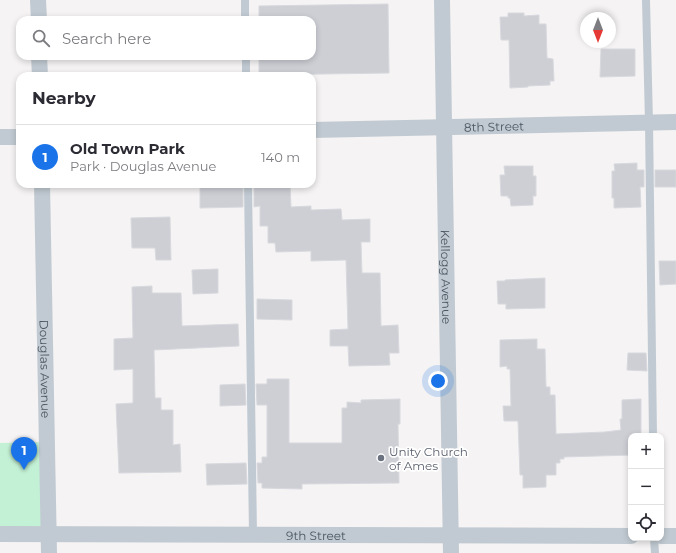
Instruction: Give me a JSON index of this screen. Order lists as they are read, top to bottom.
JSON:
{
  "streets": {
    "street": [
      "8th Street",
      "Kellogg Avenue",
      "Douglas Avenue",
      "9th Street"
    ]
  },
  "crossings": [
    ["8th Street", "Kellogg Avenue"],
    ["Kellogg Avenue", "9th Street"],
    ["Douglas Avenue", "9th Street"]
  ],
  "places": ["Unity Church of Ames"],
  "north": "bottom",
  "page": {
    "search": "Search here",
    "heading": "Nearby",
    "list": [
      {
        "mark": "1",
        "name": "Old Town Park",
        "note": "Park · Douglas Avenue",
        "value": "140 m"
      }
    ],
    "map_buttons": ["+", "−"],
    "pins": "1"
  }
}
